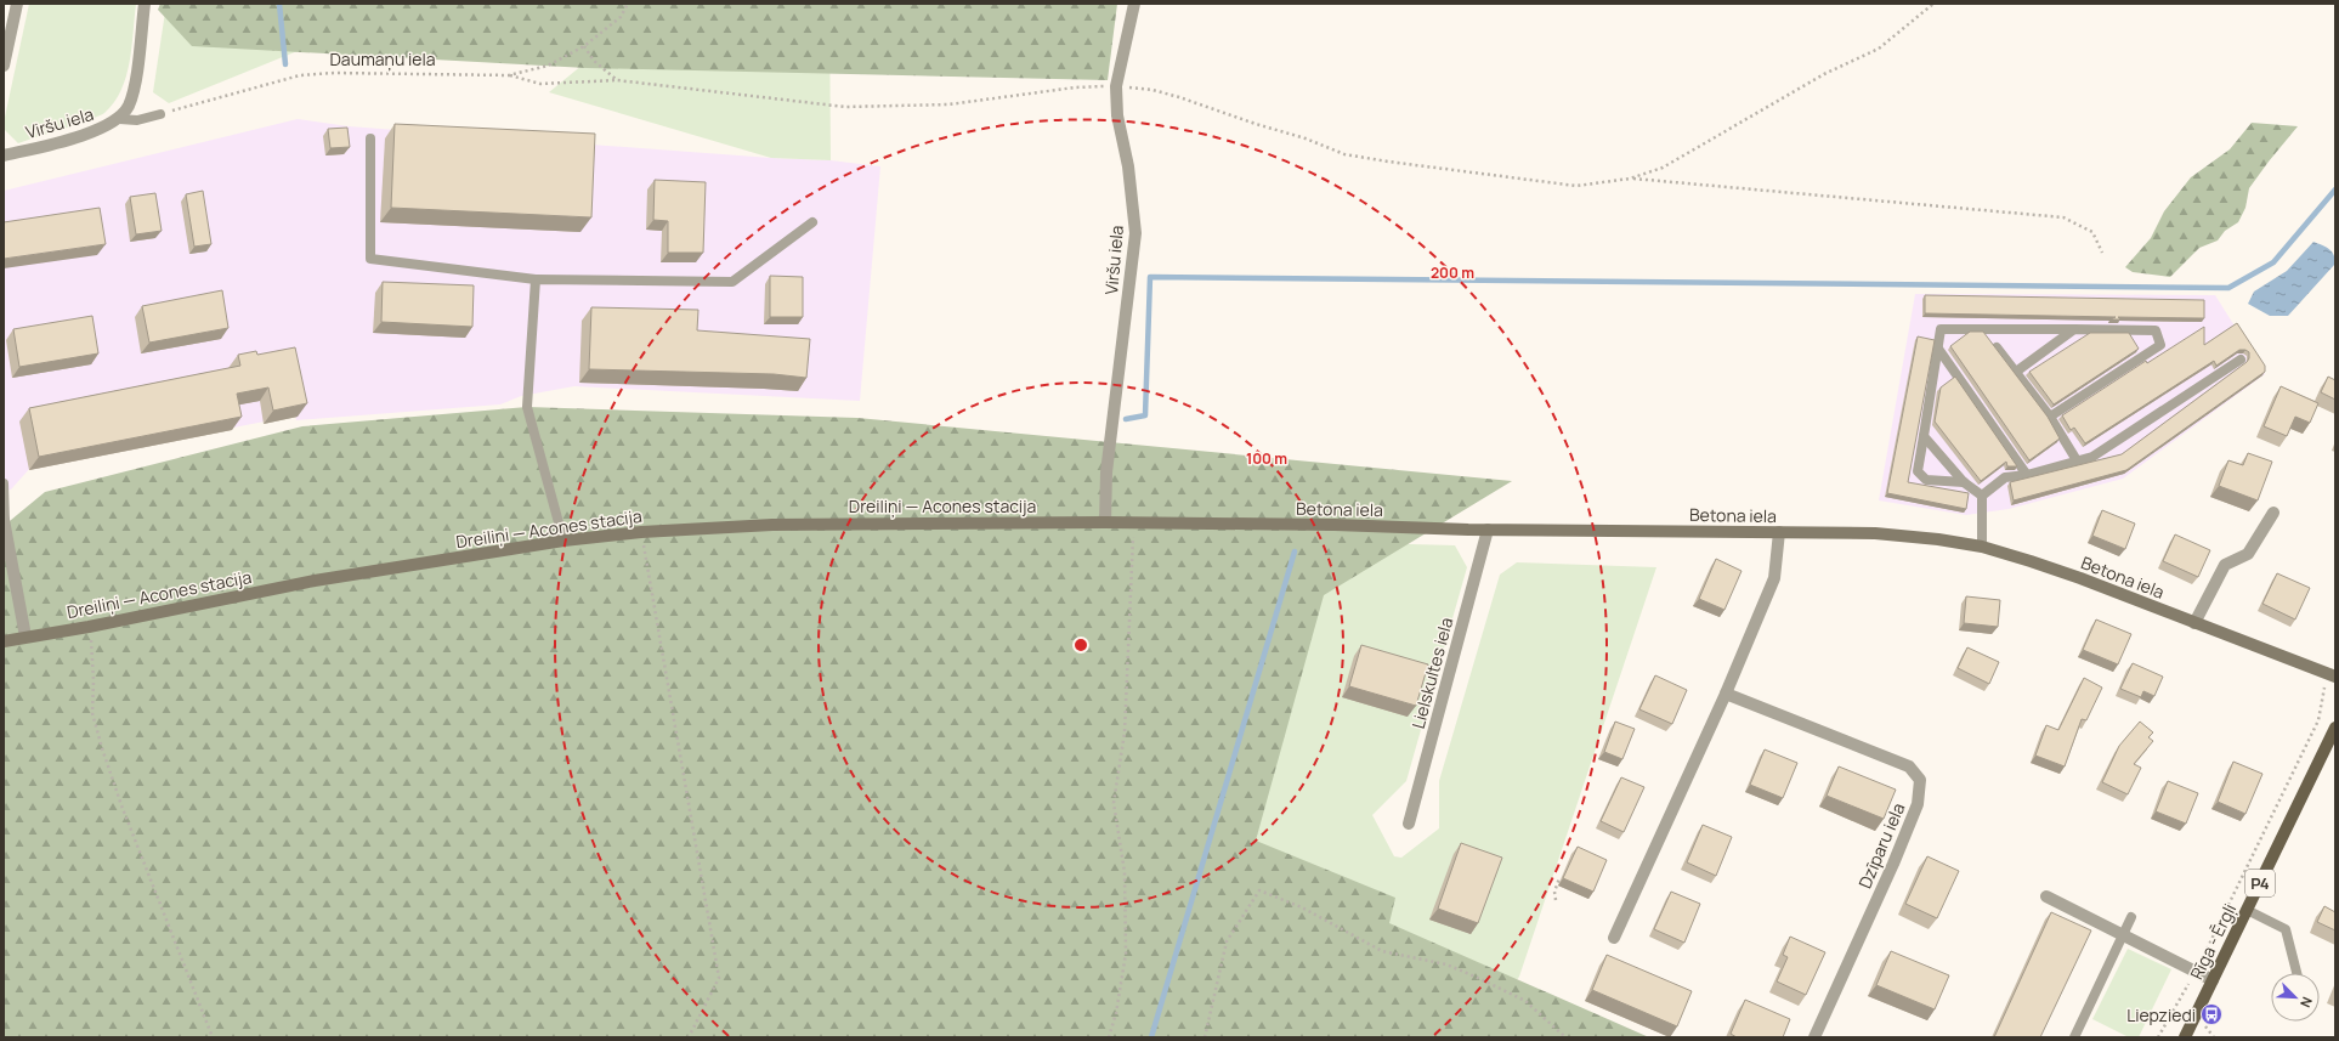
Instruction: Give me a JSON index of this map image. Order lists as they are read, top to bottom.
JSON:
{
  "streets": {
    "main road": [
      "Dreiliņi — Acones stacija",
      "Betona iela",
      "P4",
      "Rīga - Ērgļi"
    ],
    "street": ["Viršu iela", "Lielskultes iela", "Dzīparu iela"],
    "path": ["Daumaņu iela"]
  },
  "crossings": [
    ["Viršu iela", "Dreiliņi — Acones stacija"],
    ["Viršu iela", "Betona iela"],
    ["Dreiliņi — Acones stacija", "Betona iela"],
    ["Betona iela", "Lielskultes iela"]
  ],
  "places": {
    "bus stop": ["Liepziedi"]
  },
  "north": "bottom right",
  "rings": ["200 m", "100 m"]
}
